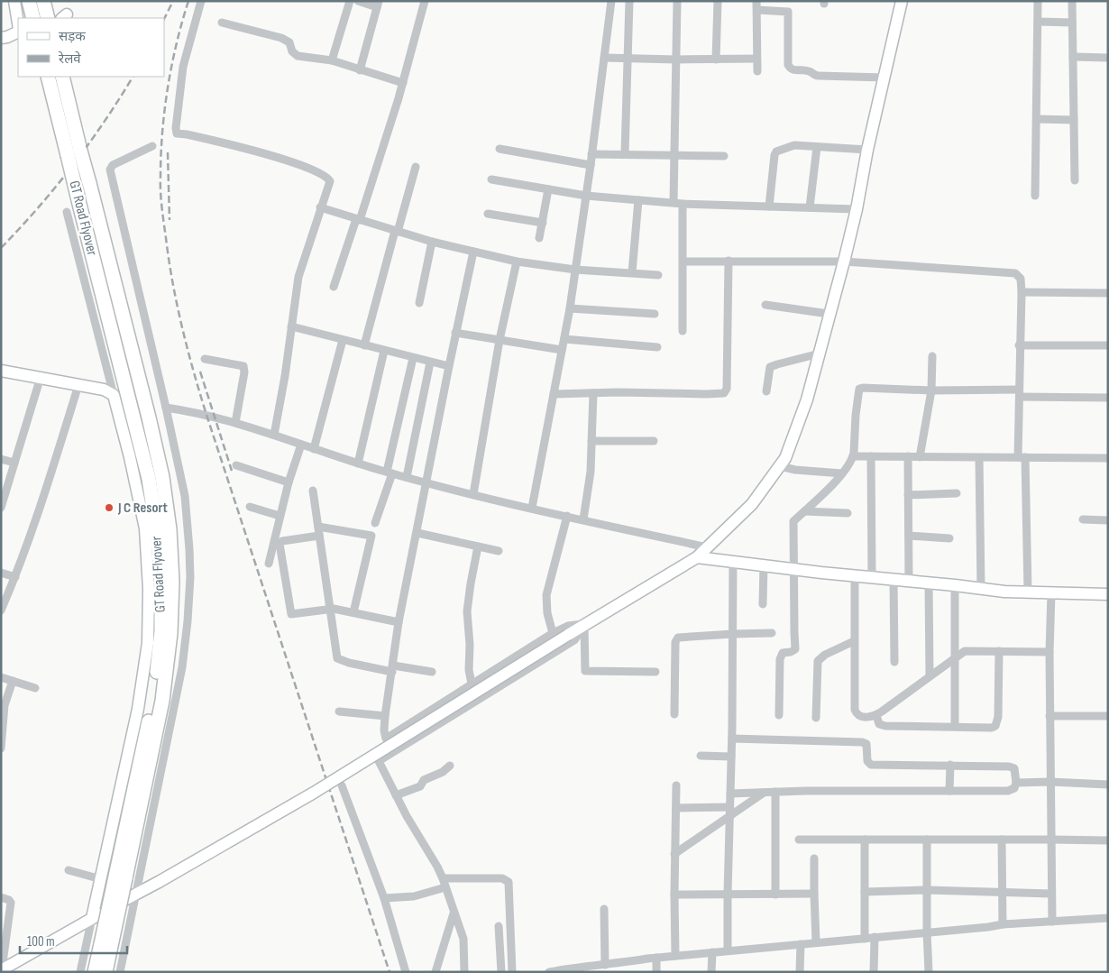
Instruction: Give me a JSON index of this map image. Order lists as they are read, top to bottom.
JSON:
{
  "streets": {
    "highway": ["GT Road Flyover"]
  },
  "places": ["J C Resort"],
  "legend": ["सड़क", "रेलवे"],
  "scale_bar": "100 m"
}
